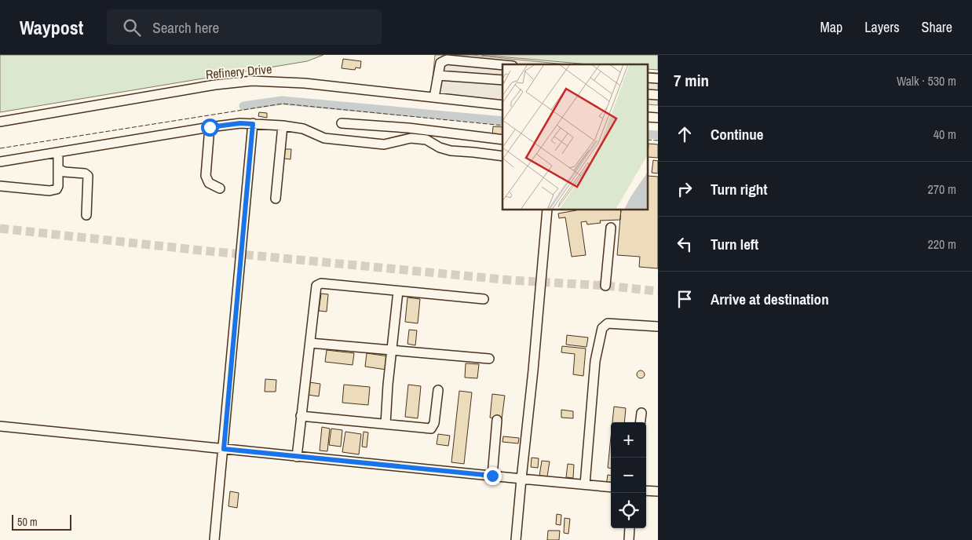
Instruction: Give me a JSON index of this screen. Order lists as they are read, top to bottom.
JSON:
{
  "streets": {
    "street": ["Refinery Drive"]
  },
  "scale_bar": "50 m",
  "page": {
    "header": "Waypost",
    "search": "Search here",
    "nav": ["Map", "Layers", "Share"],
    "heading": ["7 min", "Walk · 530 m"],
    "list": [
      ["Continue", "40 m"],
      ["Turn right", "270 m"],
      ["Turn left", "220 m"],
      "Arrive at destination"
    ],
    "map_buttons": ["+", "−"],
    "scale": "50 m"
  }
}
